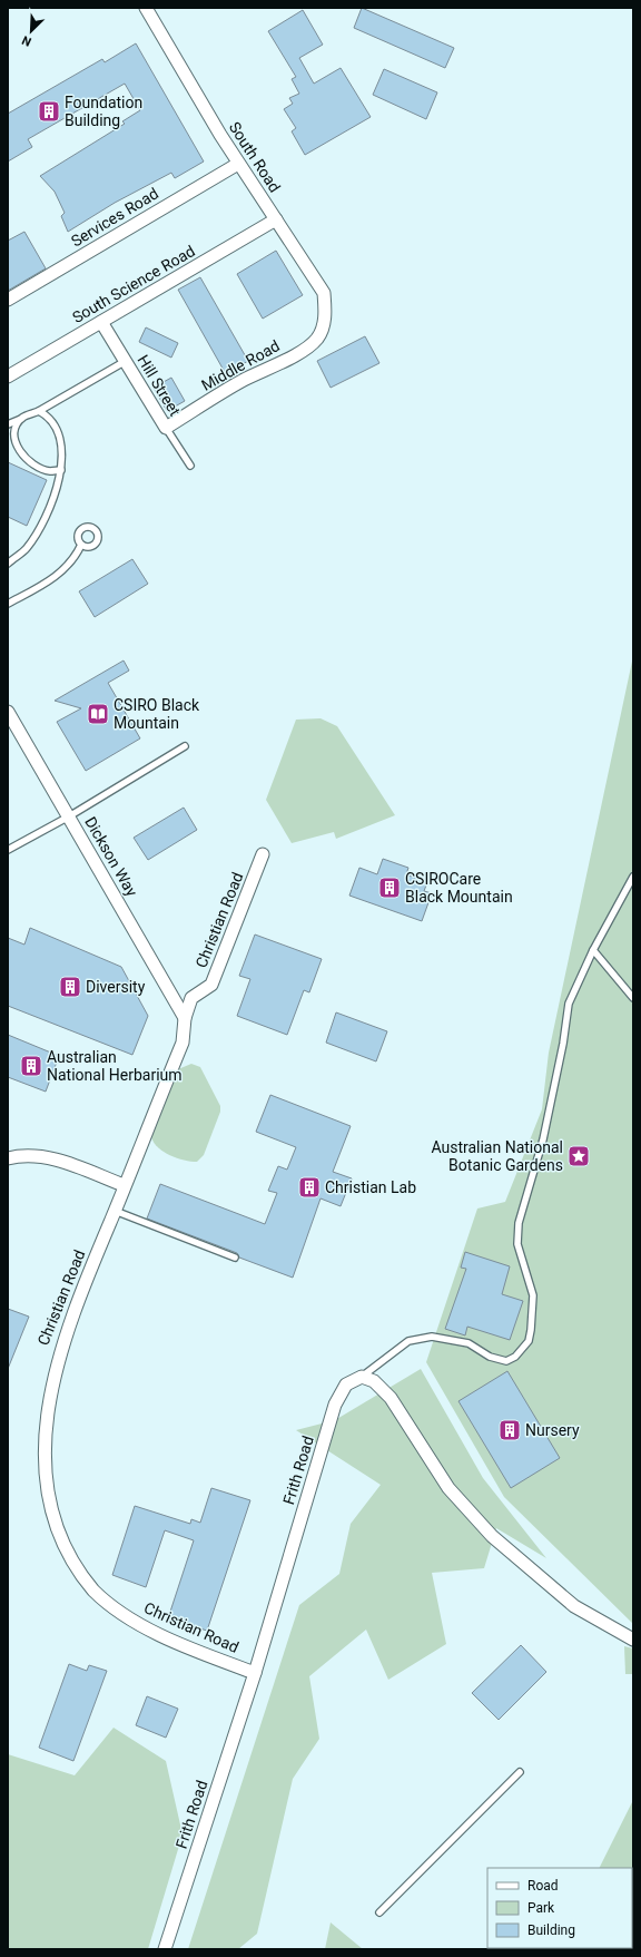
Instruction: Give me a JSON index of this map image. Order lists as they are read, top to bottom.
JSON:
{
  "streets": {
    "street": [
      "South Road",
      "Services Road",
      "South Science Road",
      "Middle Road",
      "Hill Street",
      "Dickson Way",
      "Christian Road",
      "Frith Road"
    ]
  },
  "crossings": [
    ["South Road", "Services Road"],
    ["South Road", "South Science Road"],
    ["South Road", "Middle Road"],
    ["South Science Road", "Hill Street"],
    ["Middle Road", "Hill Street"],
    ["Dickson Way", "Christian Road"],
    ["Christian Road", "Frith Road"]
  ],
  "places": {
    "building": [
      "Foundation Building",
      "CSIROCare Black Mountain",
      "Diversity",
      "Australian National Herbarium",
      "Christian Lab",
      "Nursery"
    ],
    "library": ["CSIRO Black Mountain"],
    "place": ["Australian National Botanic Gardens"]
  },
  "legend": ["Road", "Park", "Building"],
  "north": "bottom left"
}
